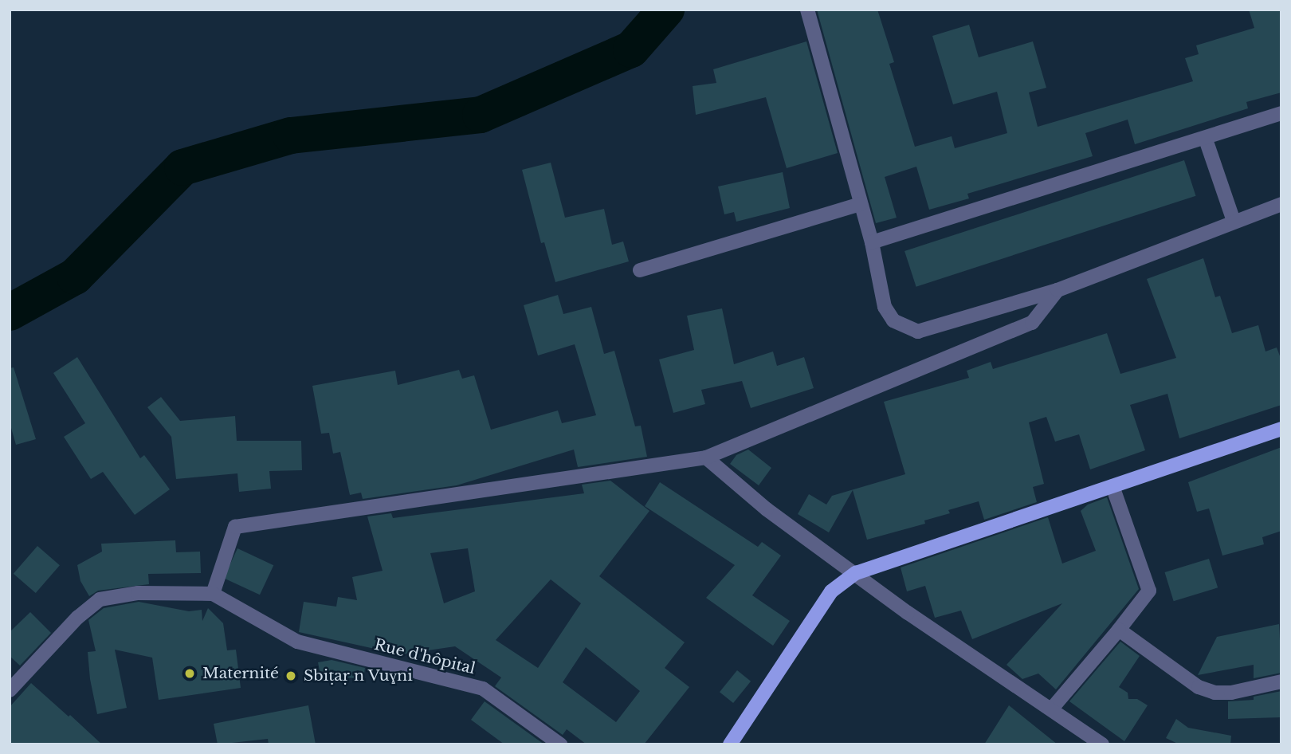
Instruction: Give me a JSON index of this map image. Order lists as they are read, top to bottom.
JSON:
{
  "streets": {
    "street": ["Rue d'hôpital"]
  },
  "places": ["Maternité", "Sbiṭaṛ n Vuɣni"]
}
